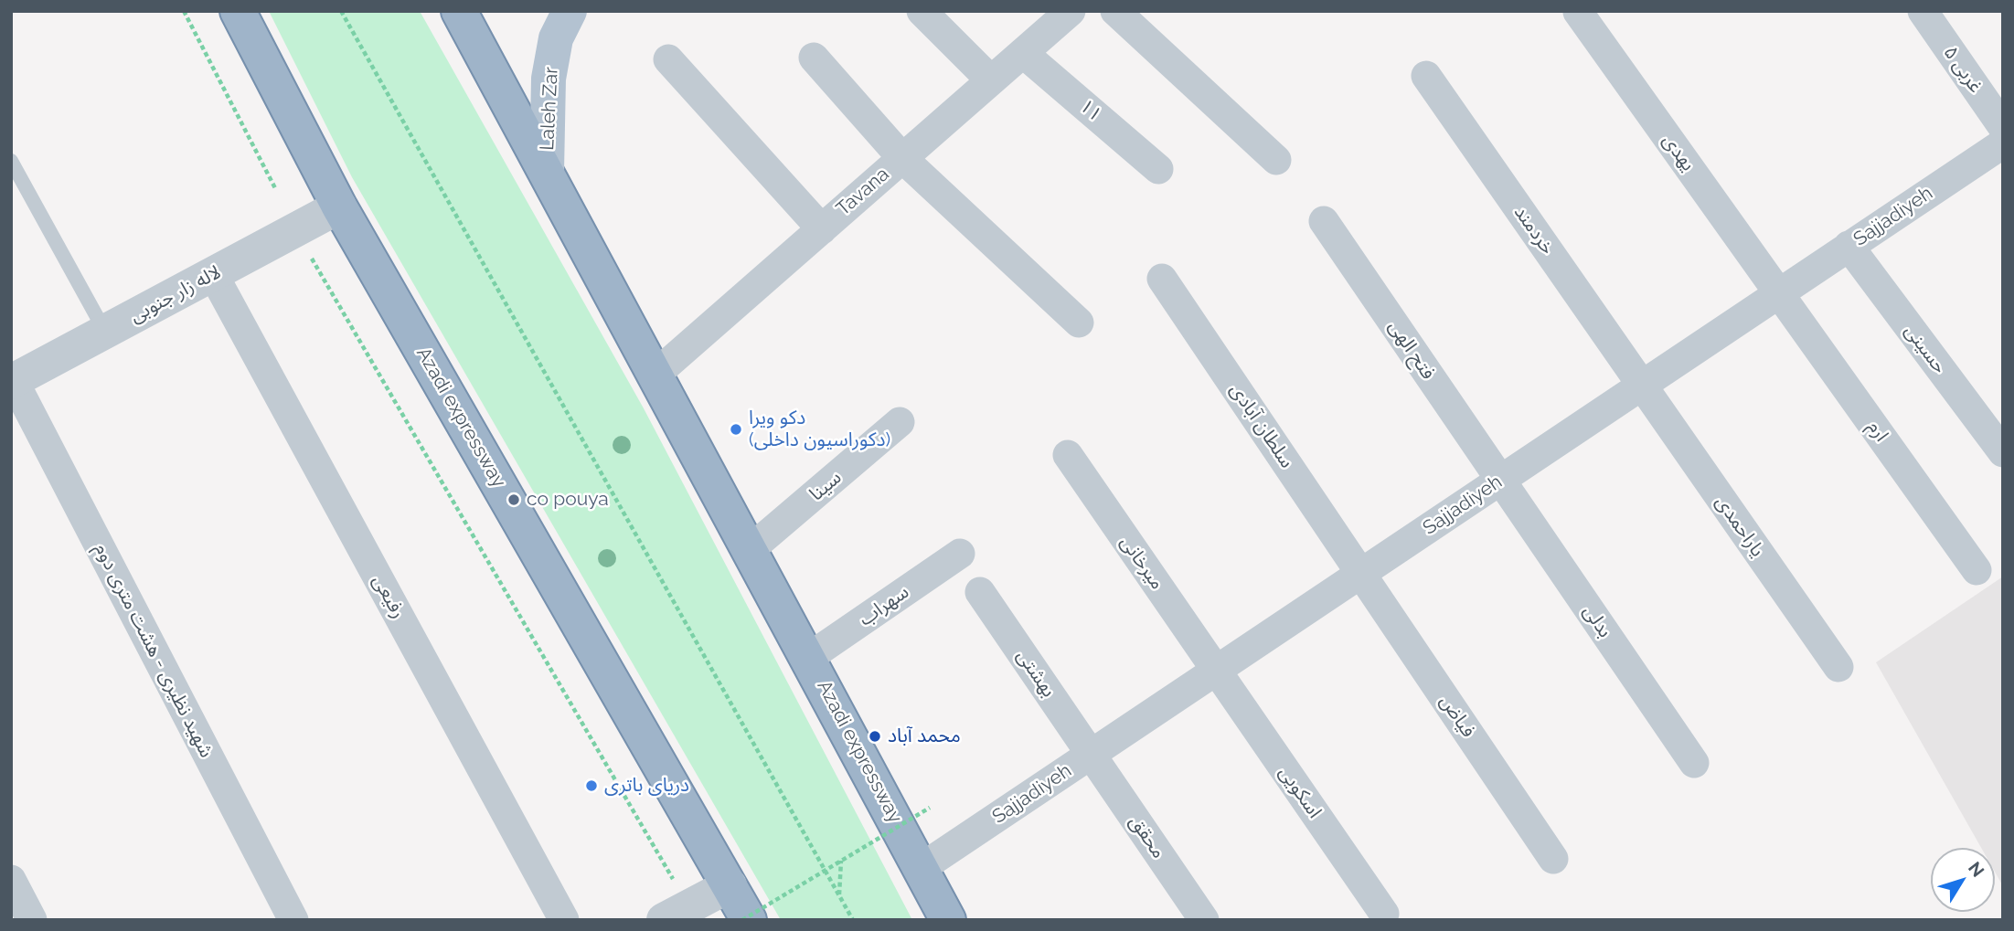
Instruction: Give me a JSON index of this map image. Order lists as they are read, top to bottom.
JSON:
{
  "streets": {
    "highway": ["Azadi expressway"],
    "main road": ["Laleh Zar"],
    "street": [
      "۵ غربی",
      "۱۱",
      "یهدی",
      "Tavana",
      "Sajjadiyeh",
      "خردمند",
      "لاله زار جنوبی",
      "حسینی",
      "فتح الهی",
      "سلطان آبادی",
      "ارم",
      "سینا",
      "یاراحمدی",
      "میرخانی",
      "رفیعی",
      "سهراب",
      "بدلی",
      "شهید نظیری - هشت متری دوم",
      "بهشتی",
      "فیاض",
      "اسکویی",
      "محقق"
    ]
  },
  "crossings": [
    ["Laleh Zar", "Azadi expressway"],
    ["۱۱", "Tavana"],
    ["یهدی", "Sajjadiyeh"],
    ["یهدی", "ارم"],
    ["Tavana", "Azadi expressway"],
    ["Sajjadiyeh", "خردمند"],
    ["Sajjadiyeh", "حسینی"],
    ["Sajjadiyeh", "فتح الهی"],
    ["Sajjadiyeh", "Azadi expressway"],
    ["Sajjadiyeh", "سلطان آبادی"],
    ["Sajjadiyeh", "ارم"],
    ["Sajjadiyeh", "یاراحمدی"],
    ["Sajjadiyeh", "میرخانی"],
    ["Sajjadiyeh", "بدلی"],
    ["Sajjadiyeh", "بهشتی"],
    ["Sajjadiyeh", "فیاض"],
    ["Sajjadiyeh", "اسکویی"],
    ["Sajjadiyeh", "محقق"],
    ["خردمند", "یاراحمدی"],
    ["لاله زار جنوبی", "Azadi expressway"],
    ["لاله زار جنوبی", "رفیعی"],
    ["لاله زار جنوبی", "شهید نظیری - هشت متری دوم"],
    ["فتح الهی", "بدلی"],
    ["Azadi expressway", "سینا"],
    ["Azadi expressway", "سهراب"],
    ["سلطان آبادی", "فیاض"],
    ["میرخانی", "اسکویی"],
    ["بهشتی", "محقق"]
  ],
  "places": [
    "دکو ویرا (دکوراسیون داخلی)",
    "co pouya",
    "محمد آباد",
    "دریای باتری"
  ],
  "north": "top right"
}
